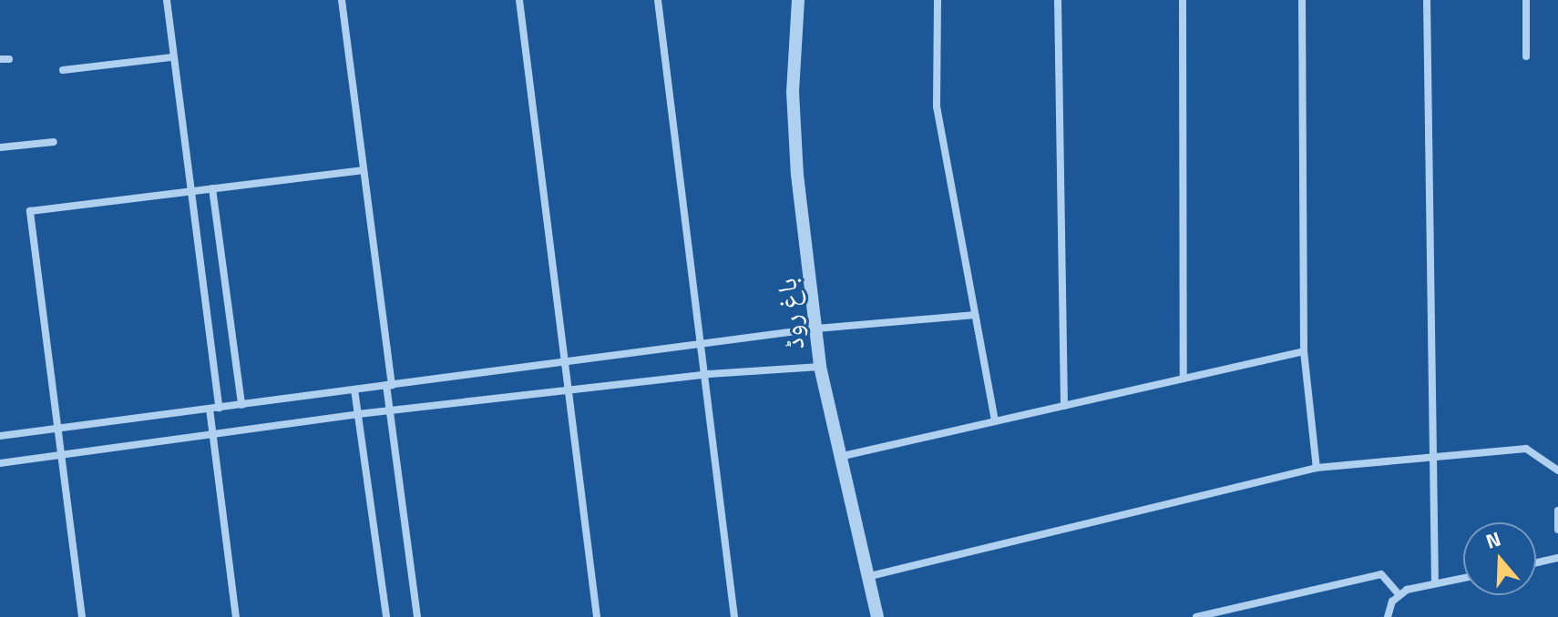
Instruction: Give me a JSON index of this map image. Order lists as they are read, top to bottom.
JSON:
{
  "streets": {
    "street": ["باغ روڈ"]
  },
  "north": "top"
}
